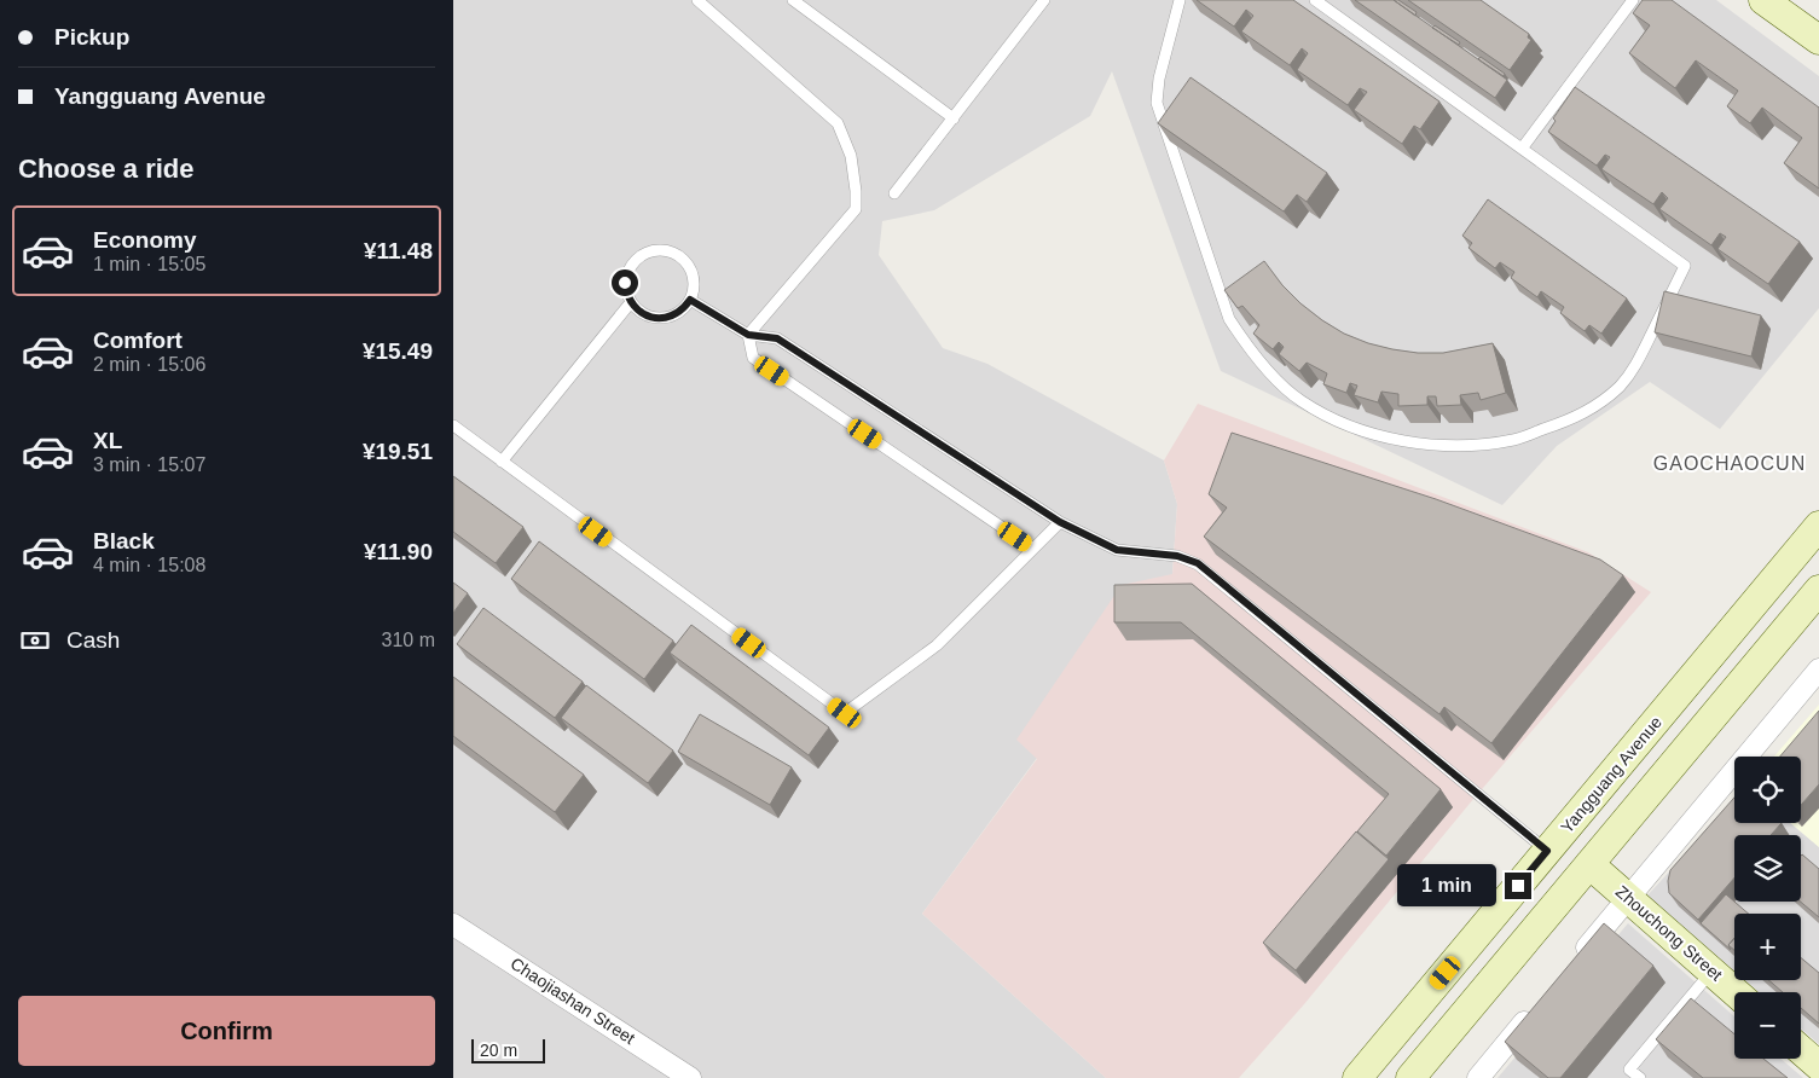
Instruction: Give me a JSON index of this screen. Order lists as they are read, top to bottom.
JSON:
{
  "streets": {
    "main road": ["Yangguang Avenue", "Zhouchong Street"],
    "street": ["Chaojiashan Street"]
  },
  "districts": ["GAOCHAOCUN"],
  "scale_bar": "20 m",
  "page": {
    "banner": ["Pickup", "Yangguang Avenue"],
    "heading": "Choose a ride",
    "list": [
      {
        "name": "Economy",
        "note": "1 min · 15:05",
        "value": "¥11.48"
      },
      {
        "name": "Comfort",
        "note": "2 min · 15:06",
        "value": "¥15.49"
      },
      {
        "name": "XL",
        "note": "3 min · 15:07",
        "value": "¥19.51"
      },
      {
        "name": "Black",
        "note": "4 min · 15:08",
        "value": "¥11.90"
      }
    ],
    "pay": ["Cash", "310 m"],
    "map_buttons": ["+", "−"],
    "bubble": "1 min",
    "buttons": "Confirm",
    "scale": "20 m"
  }
}
